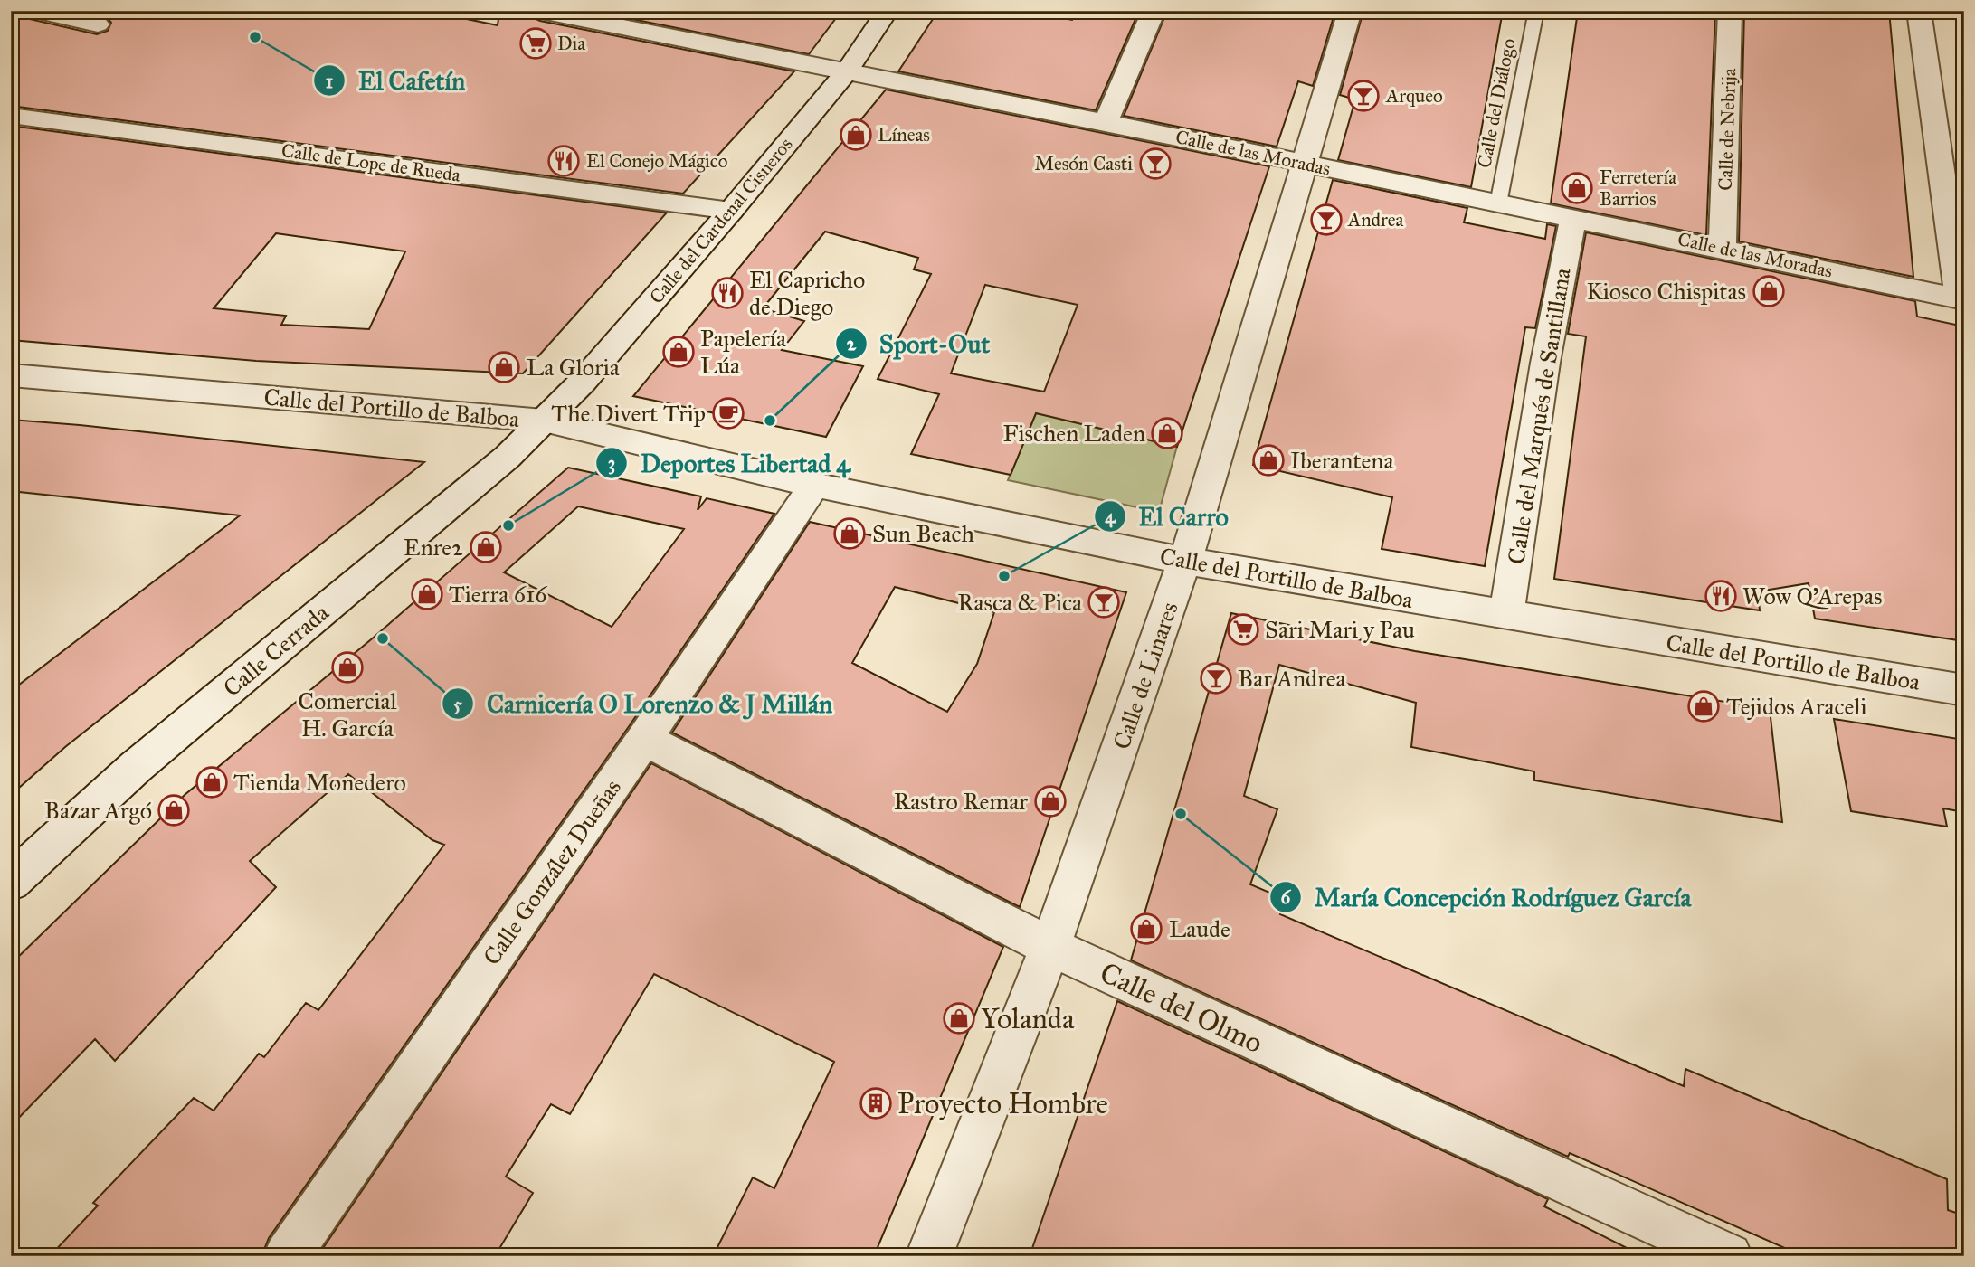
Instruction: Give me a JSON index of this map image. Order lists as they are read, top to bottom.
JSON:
{
  "streets": {
    "street": [
      "Calle de Nebrija",
      "Calle de las Moradas",
      "Calle de Lope de Rueda",
      "Calle del Cardenal Cisneros",
      "Calle del Portillo de Balboa",
      "Calle del Marqués de Santillana",
      "Calle Cerrada",
      "Calle de Linares",
      "Calle González Dueñas",
      "Calle del Olmo"
    ],
    "lane": ["Calle del Diálogo"]
  },
  "crossings": [
    ["Calle del Diálogo", "Calle de las Moradas"],
    ["Calle de Nebrija", "Calle de las Moradas"],
    ["Calle de las Moradas", "Calle del Cardenal Cisneros"],
    ["Calle de las Moradas", "Calle del Marqués de Santillana"],
    ["Calle de las Moradas", "Calle de Linares"],
    ["Calle de Lope de Rueda", "Calle del Cardenal Cisneros"],
    ["Calle del Cardenal Cisneros", "Calle del Portillo de Balboa"],
    ["Calle del Cardenal Cisneros", "Calle Cerrada"],
    ["Calle del Portillo de Balboa", "Calle del Marqués de Santillana"],
    ["Calle del Portillo de Balboa", "Calle Cerrada"],
    ["Calle del Portillo de Balboa", "Calle de Linares"],
    ["Calle del Portillo de Balboa", "Calle González Dueñas"],
    ["Calle de Linares", "Calle del Olmo"],
    ["Calle González Dueñas", "Calle del Olmo"]
  ],
  "places": {
    "other": [
      "El Cafetín",
      "Sport-Out",
      "Deportes Libertad 4",
      "El Carro",
      "Carnicería O Lorenzo & J Millán",
      "María Concepción Rodríguez García"
    ],
    "supermarket": ["Dia", "Sari Mari y Pau"],
    "bar": [
      "Arqueo",
      "Mesón Casti",
      "Andrea",
      "Rasca & Pica",
      "Bar Andrea"
    ],
    "shop": [
      "Líneas",
      "Ferretería Barrios",
      "Kiosco Chispitas",
      "Papelería Lúa",
      "La Gloria",
      "Fischen Laden",
      "Iberantena",
      "Sun Beach",
      "Enre2",
      "Tierra 616",
      "Comercial H. García",
      "Tejidos Araceli",
      "Tienda Monedero",
      "Rastro Remar",
      "Bazar Argó",
      "Laude",
      "Yolanda"
    ],
    "restaurant": ["El Conejo Mágico", "El Capricho de Diego", "Wow Q'Arepas"],
    "cafe": ["The Divert Trip"],
    "building": ["Proyecto Hombre"]
  }
}
